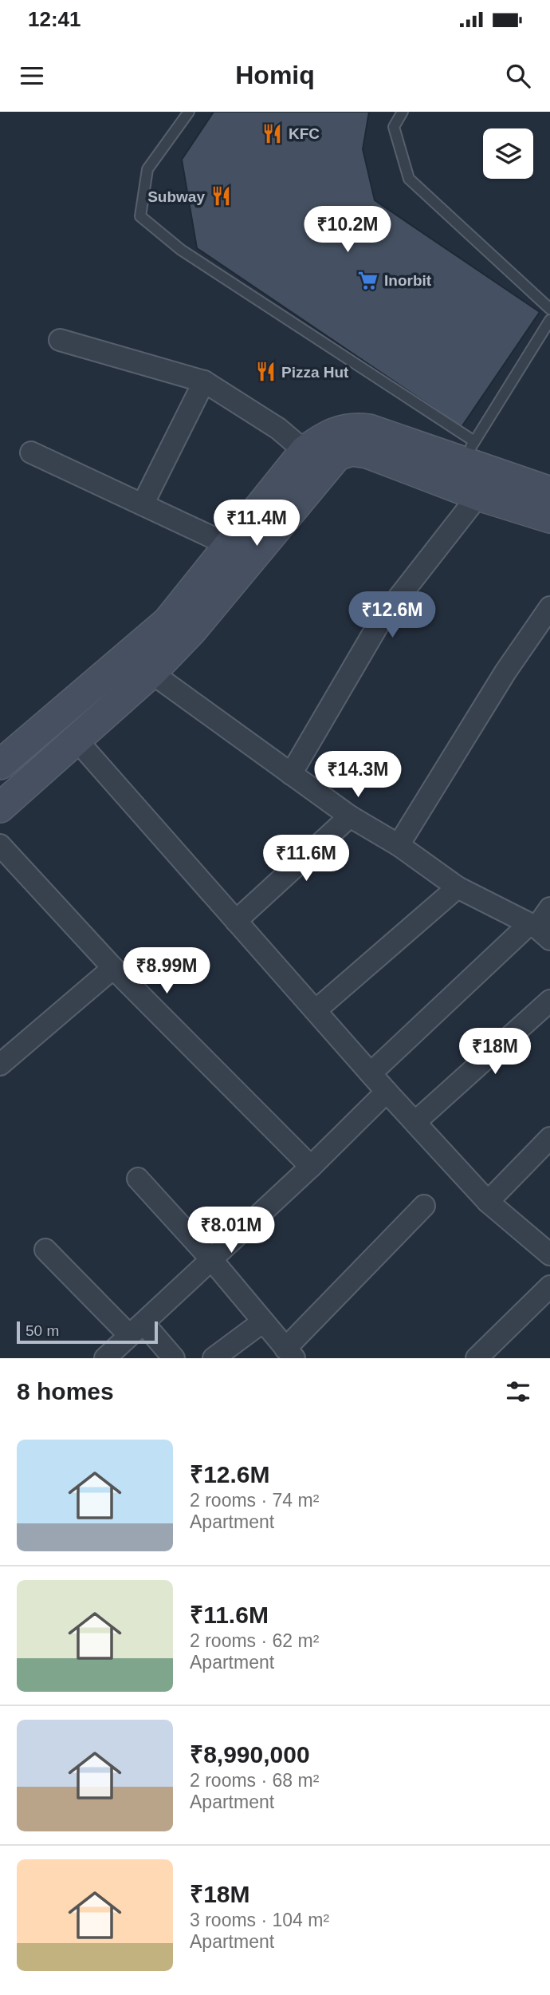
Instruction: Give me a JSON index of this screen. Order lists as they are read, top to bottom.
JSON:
{
  "places": {
    "restaurant": ["KFC", "Subway", "Pizza Hut"],
    "supermarket": ["Inorbit"]
  },
  "scale_bar": "50 m",
  "page": {
    "status": "12:41",
    "header": "Homiq",
    "price": [
      "₹10.2M",
      "₹11.4M",
      "₹12.6M",
      "₹14.3M",
      "₹11.6M",
      "₹8.99M",
      "₹18M",
      "₹8.01M"
    ],
    "scale": "50 m",
    "heading": "8 homes",
    "list": [
      {
        "name": "₹12.6M",
        "note": "2 rooms · 74 m² · Apartment"
      },
      {
        "name": "₹11.6M",
        "note": "2 rooms · 62 m² · Apartment"
      },
      {
        "name": "₹8,990,000",
        "note": "2 rooms · 68 m² · Apartment"
      },
      {
        "name": "₹18M",
        "note": "3 rooms · 104 m² · Apartment"
      }
    ]
  }
}
